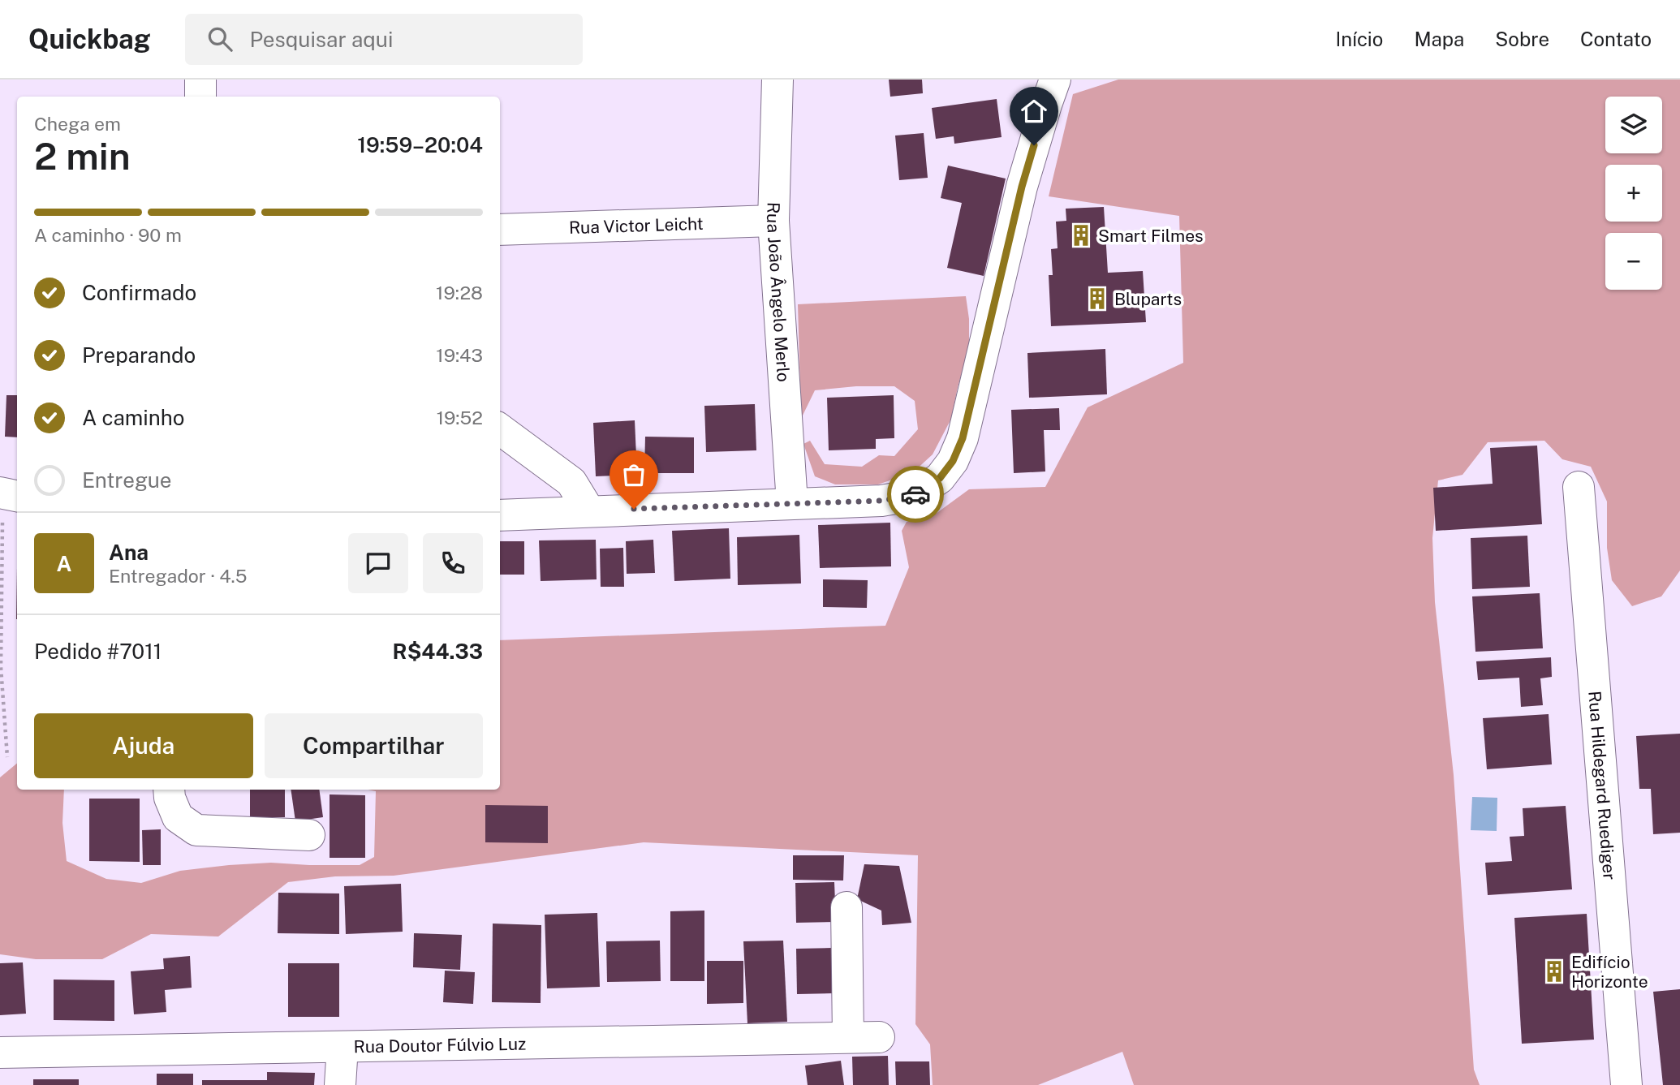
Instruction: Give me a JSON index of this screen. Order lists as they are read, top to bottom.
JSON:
{
  "streets": {
    "street": [
      "Rua Victor Leicht",
      "Rua João Ângelo Merlo",
      "Rua Hildegard Ruediger",
      "Rua Doutor Fúlvio Luz"
    ]
  },
  "crossings": [
    ["Rua Victor Leicht", "Rua João Ângelo Merlo"]
  ],
  "places": {
    "building": ["Smart Filmes", "Bluparts", "Edifício Horizonte"]
  },
  "page": {
    "header": "Quickbag",
    "search": "Pesquisar aqui",
    "nav": [
      "Início",
      "Mapa",
      "Sobre",
      "Contato"
    ],
    "map_buttons": ["+", "−"],
    "heading": ["2 min", "Chega em", "19:59–20:04"],
    "panel": [
      "Ana",
      "Entregador · 4.5",
      "Pedido #7011",
      "R$44.33"
    ],
    "bar": "A caminho · 90 m",
    "list": [
      ["Confirmado", "19:28"],
      ["Preparando", "19:43"],
      ["A caminho", "19:52"],
      "Entregue"
    ],
    "round": "A",
    "buttons": ["Ajuda", "Compartilhar"]
  }
}
